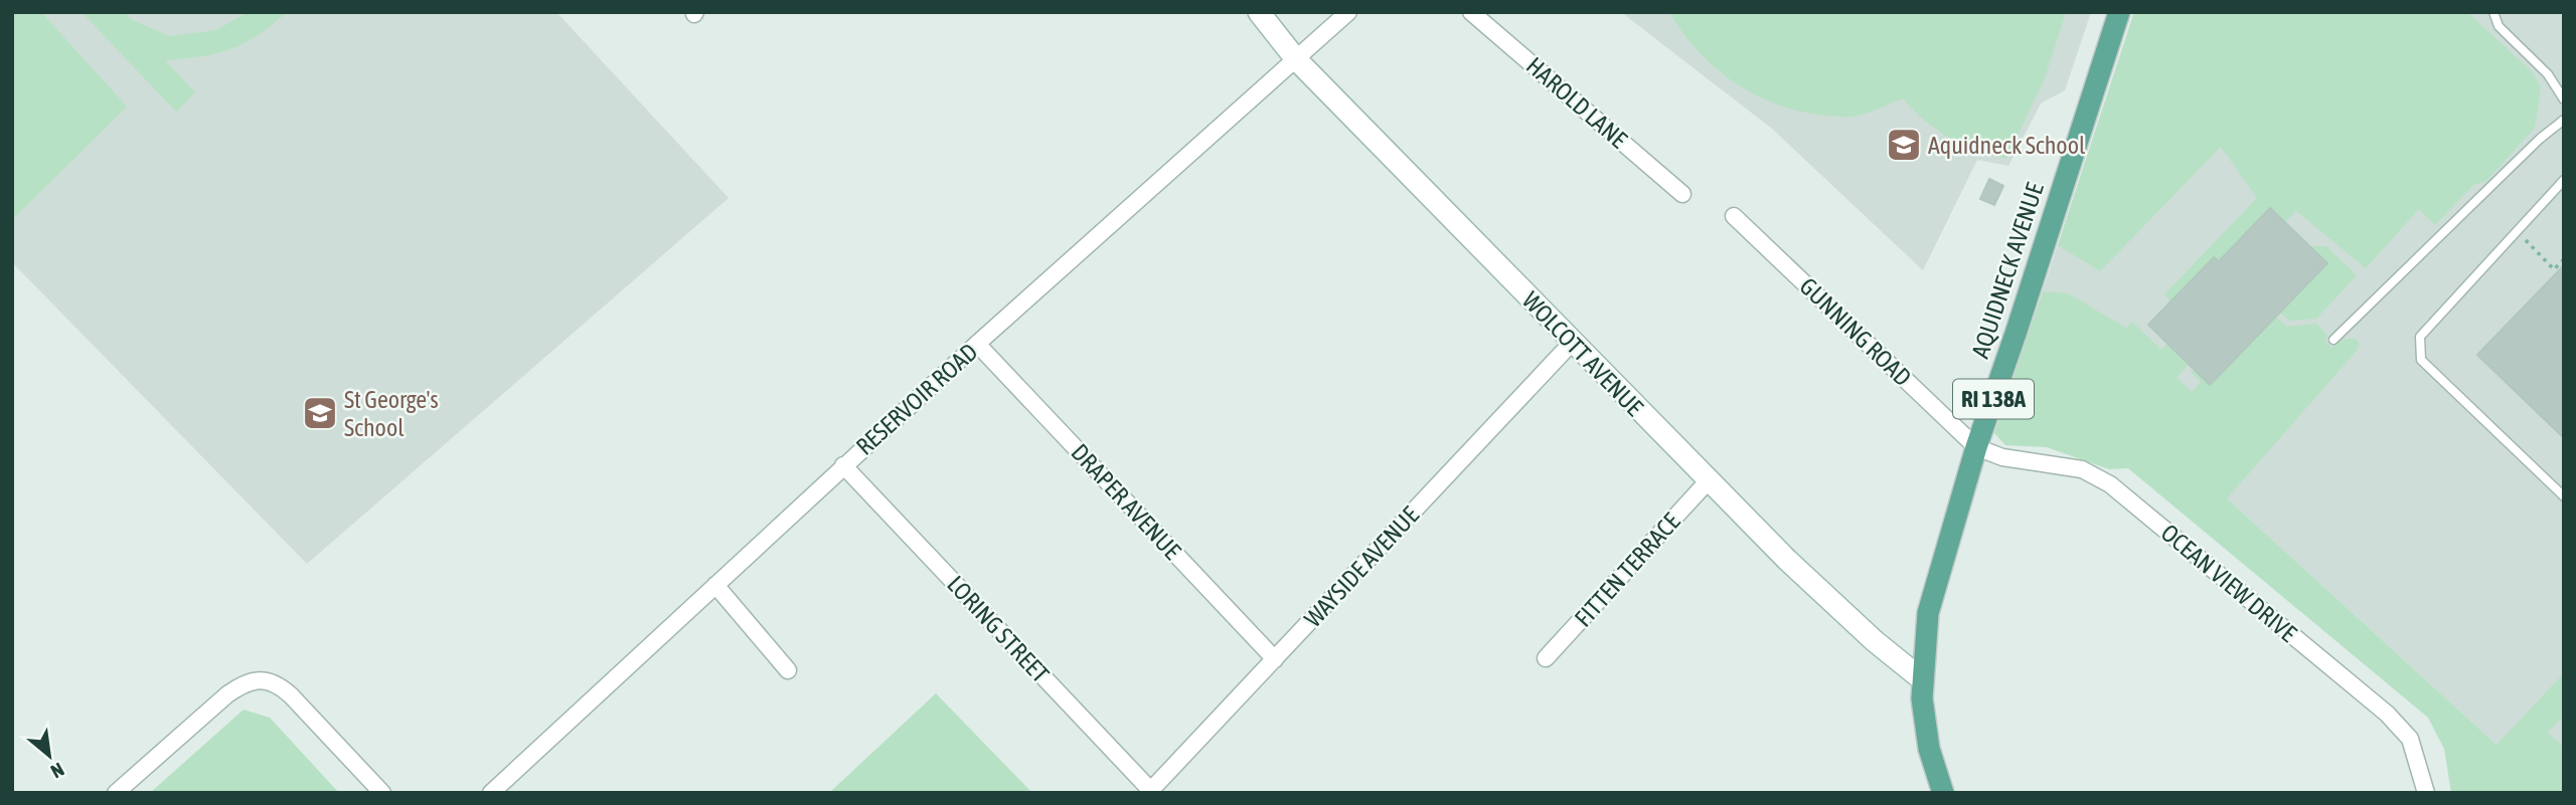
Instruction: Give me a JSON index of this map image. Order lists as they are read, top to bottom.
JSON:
{
  "streets": {
    "main road": ["AQUIDNECK AVENUE", "RI 138A"],
    "street": [
      "HAROLD LANE",
      "GUNNING ROAD",
      "WOLCOTT AVENUE",
      "RESERVOIR ROAD",
      "DRAPER AVENUE",
      "WAYSIDE AVENUE",
      "FITTEN TERRACE",
      "OCEAN VIEW DRIVE",
      "LORING STREET"
    ]
  },
  "crossings": [
    ["AQUIDNECK AVENUE", "GUNNING ROAD"],
    ["AQUIDNECK AVENUE", "WOLCOTT AVENUE"],
    ["AQUIDNECK AVENUE", "OCEAN VIEW DRIVE"],
    ["GUNNING ROAD", "OCEAN VIEW DRIVE"],
    ["WOLCOTT AVENUE", "RESERVOIR ROAD"],
    ["WOLCOTT AVENUE", "WAYSIDE AVENUE"],
    ["WOLCOTT AVENUE", "FITTEN TERRACE"],
    ["RESERVOIR ROAD", "DRAPER AVENUE"],
    ["RESERVOIR ROAD", "LORING STREET"],
    ["DRAPER AVENUE", "WAYSIDE AVENUE"],
    ["WAYSIDE AVENUE", "LORING STREET"]
  ],
  "places": {
    "school or university": ["Aquidneck School", "St George's School"]
  },
  "north": "bottom right"
}
